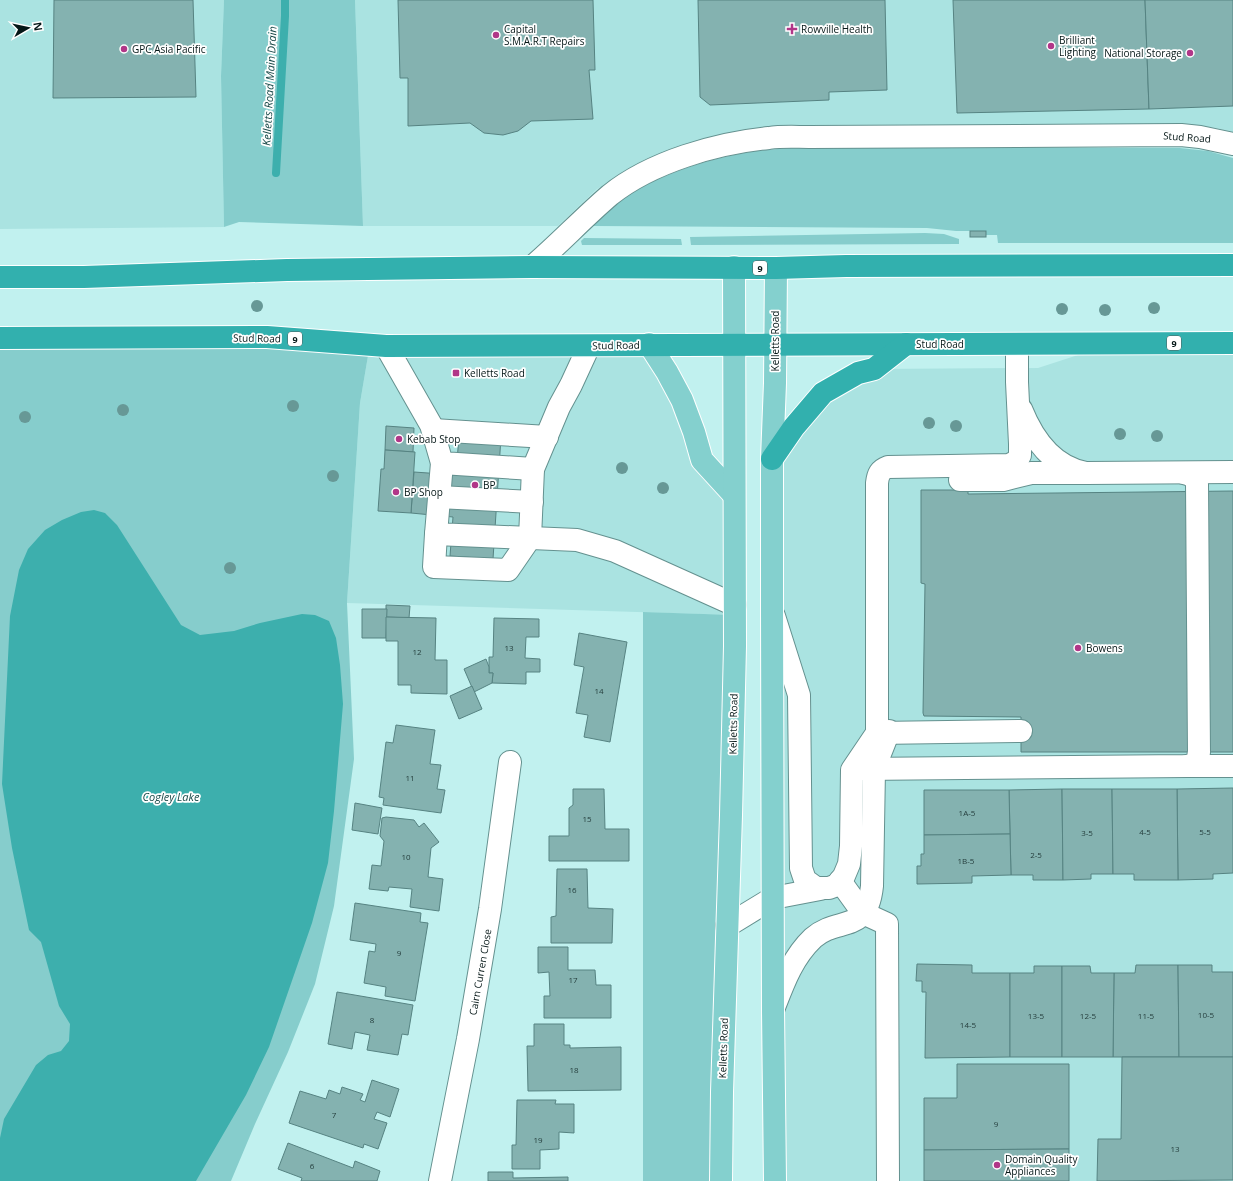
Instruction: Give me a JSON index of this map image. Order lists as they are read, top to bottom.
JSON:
{
  "streets": {
    "highway": ["Stud Road", "9"],
    "main road": ["Kelletts Road"],
    "street": ["Cairn Curren Close"]
  },
  "crossings": [
    ["Stud Road", "9"],
    ["Stud Road", "Kelletts Road"],
    ["9", "Kelletts Road"]
  ],
  "water": ["Kelletts Road Main Drain", "Cogley Lake"],
  "places": {
    "health": ["Rowville Health"],
    "other": [
      "Capital S.M.A.R.T Repairs",
      "Brilliant Lighting",
      "GPC Asia Pacific",
      "National Storage",
      "Kebab Stop",
      "BP",
      "BP Shop",
      "Bowens",
      "Domain Quality Appliances"
    ],
    "transit": ["Kelletts Road"]
  },
  "house_numbers": [
    "13",
    "12",
    "14",
    "11",
    "1A-5",
    "15",
    "4-5",
    "5-5",
    "3-5",
    "2-5",
    "10",
    "1B-5",
    "16",
    "9",
    "17",
    "10-5",
    "13-5",
    "12-5",
    "11-5",
    "8",
    "14-5",
    "18",
    "7",
    "9",
    "19",
    "13",
    "6"
  ],
  "north": "right"
}
